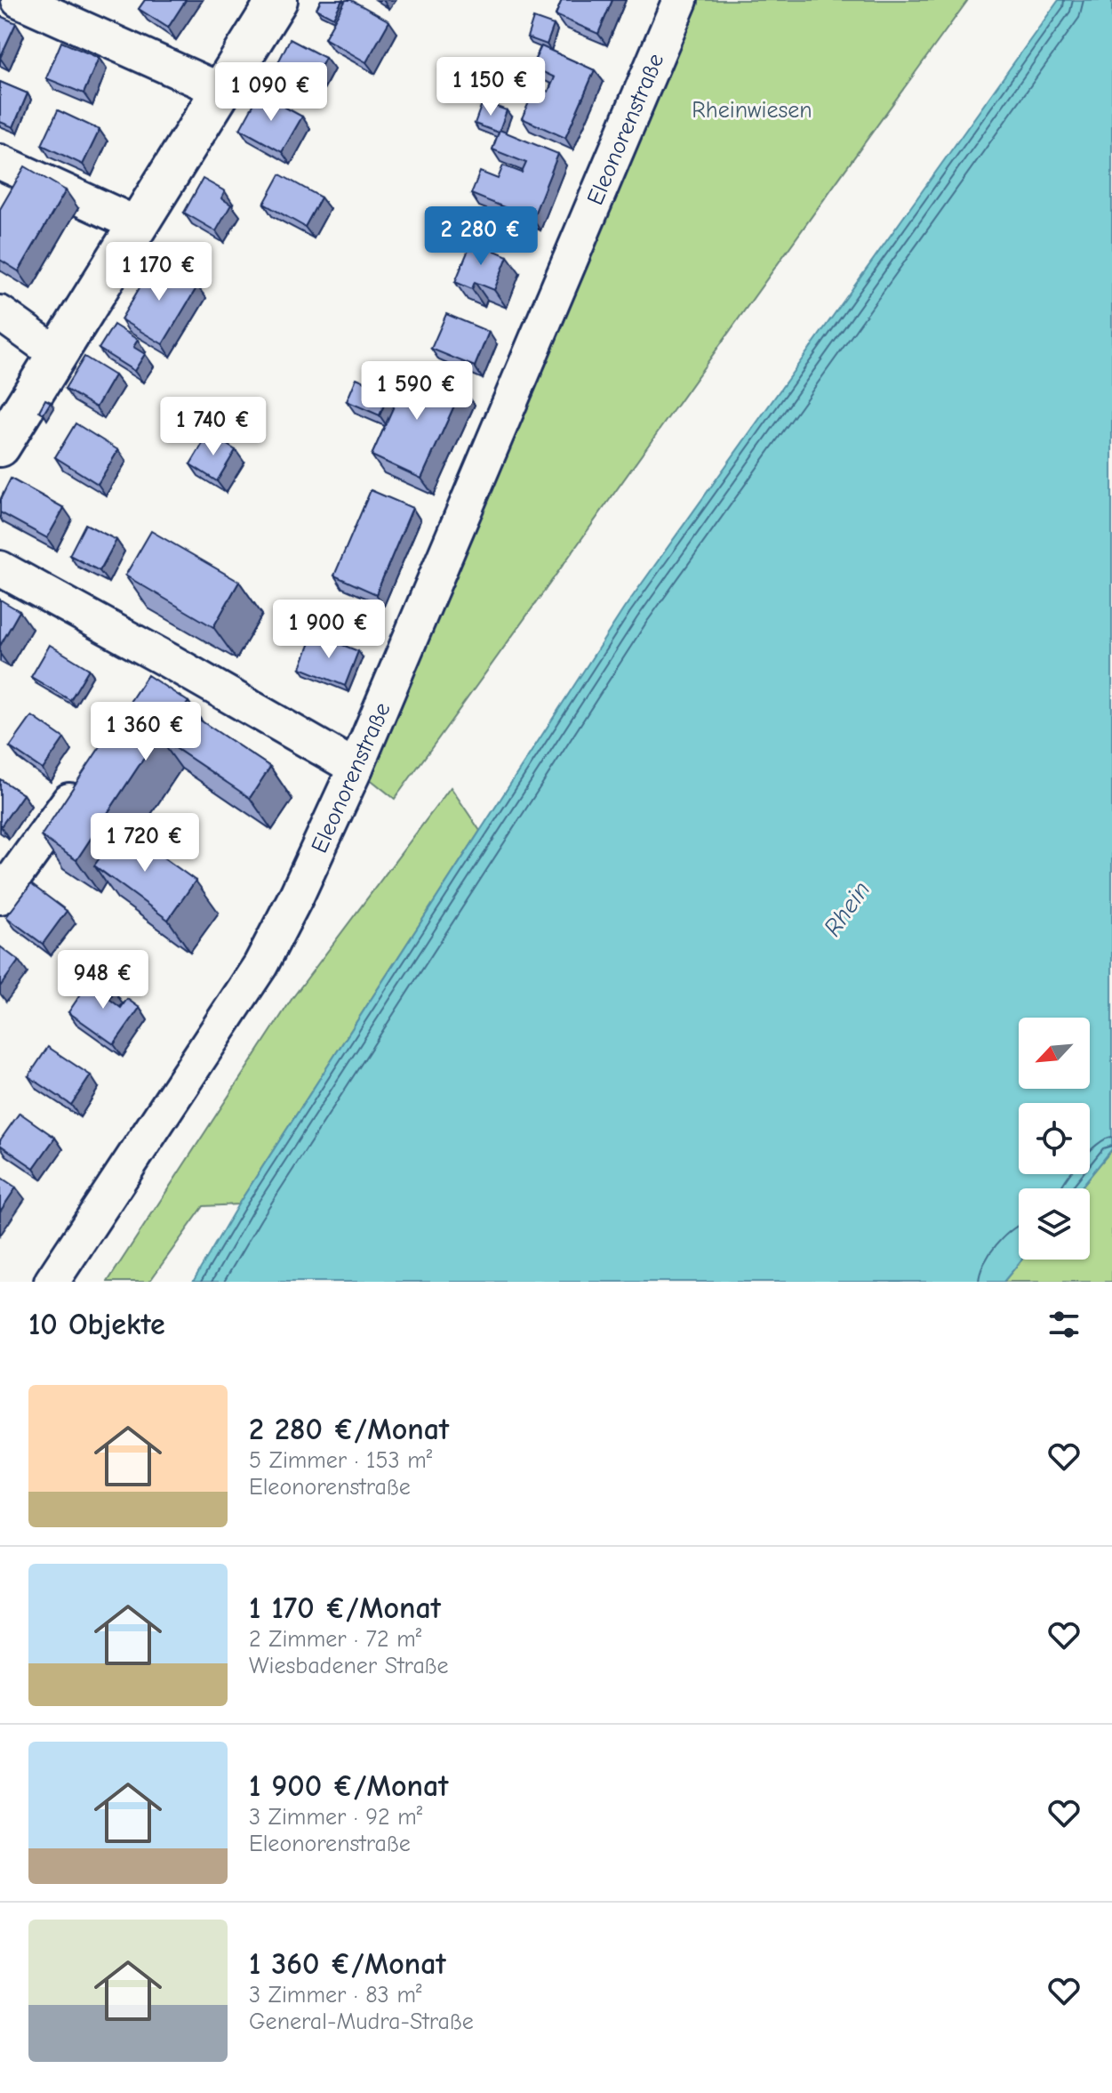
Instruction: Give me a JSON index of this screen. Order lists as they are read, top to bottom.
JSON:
{
  "streets": {
    "street": ["Eleonorenstraße"]
  },
  "water": ["Rhein"],
  "parks": ["Rheinwiesen"],
  "north": "bottom left",
  "page": {
    "price": [
      "1 150 €",
      "1 090 €",
      "2 280 €",
      "1 170 €",
      "1 590 €",
      "1 740 €",
      "1 900 €",
      "1 360 €",
      "1 720 €",
      "948 €"
    ],
    "heading": "10 Objekte",
    "list": [
      {
        "name": "2 280 €/Monat",
        "note": "5 Zimmer · 153 m² · Eleonorenstraße"
      },
      {
        "name": "1 170 €/Monat",
        "note": "2 Zimmer · 72 m² · Wiesbadener Straße"
      },
      {
        "name": "1 900 €/Monat",
        "note": "3 Zimmer · 92 m² · Eleonorenstraße"
      },
      {
        "name": "1 360 €/Monat",
        "note": "3 Zimmer · 83 m² · General-Mudra-Straße"
      }
    ]
  }
}
